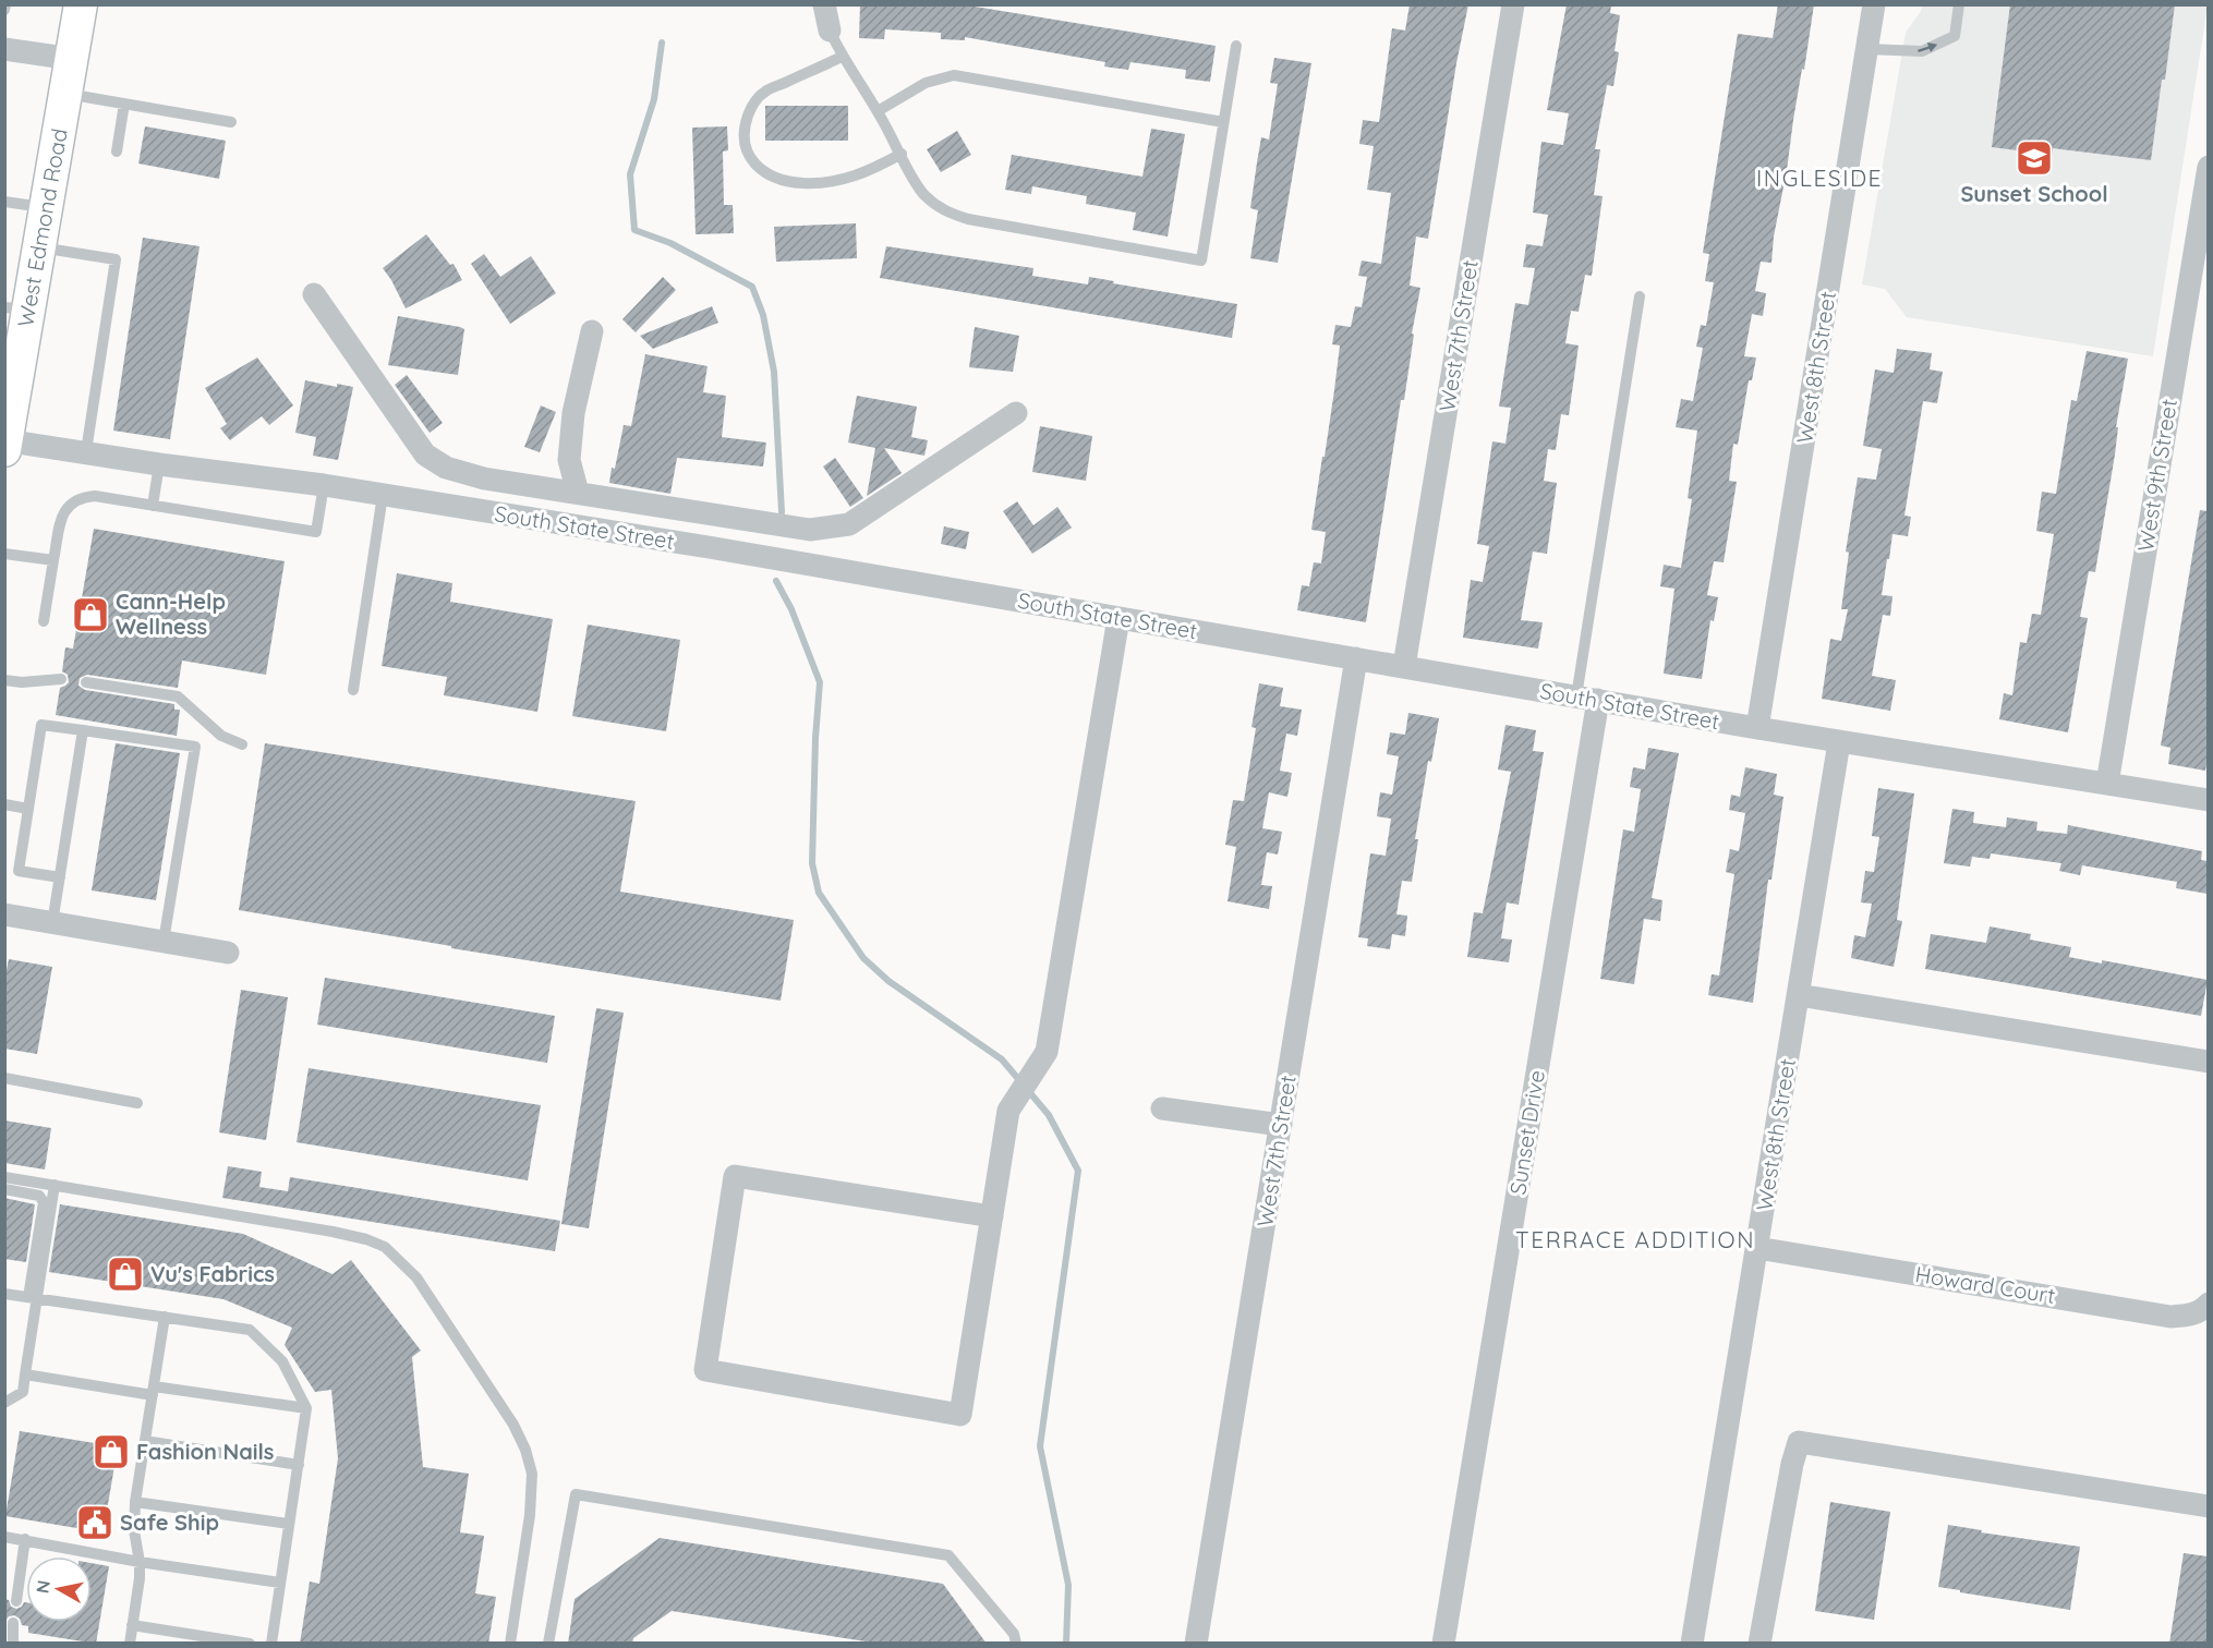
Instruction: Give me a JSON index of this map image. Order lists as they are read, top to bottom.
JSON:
{
  "streets": {
    "main road": ["West Edmond Road"],
    "street": [
      "West 7th Street",
      "West 8th Street",
      "West 9th Street",
      "South State Street",
      "Sunset Drive",
      "Howard Court"
    ]
  },
  "crossings": [
    ["West Edmond Road", "South State Street"],
    ["West 7th Street", "South State Street"],
    ["West 8th Street", "South State Street"],
    ["West 8th Street", "Howard Court"],
    ["West 9th Street", "South State Street"],
    ["South State Street", "Sunset Drive"]
  ],
  "districts": ["INGLESIDE", "TERRACE ADDITION"],
  "places": {
    "school or university": ["Sunset School"],
    "shop": ["Cann-Help Wellness", "Vu's Fabrics", "Fashion Nails"],
    "public building": ["Safe Ship"]
  },
  "north": "left"
}
